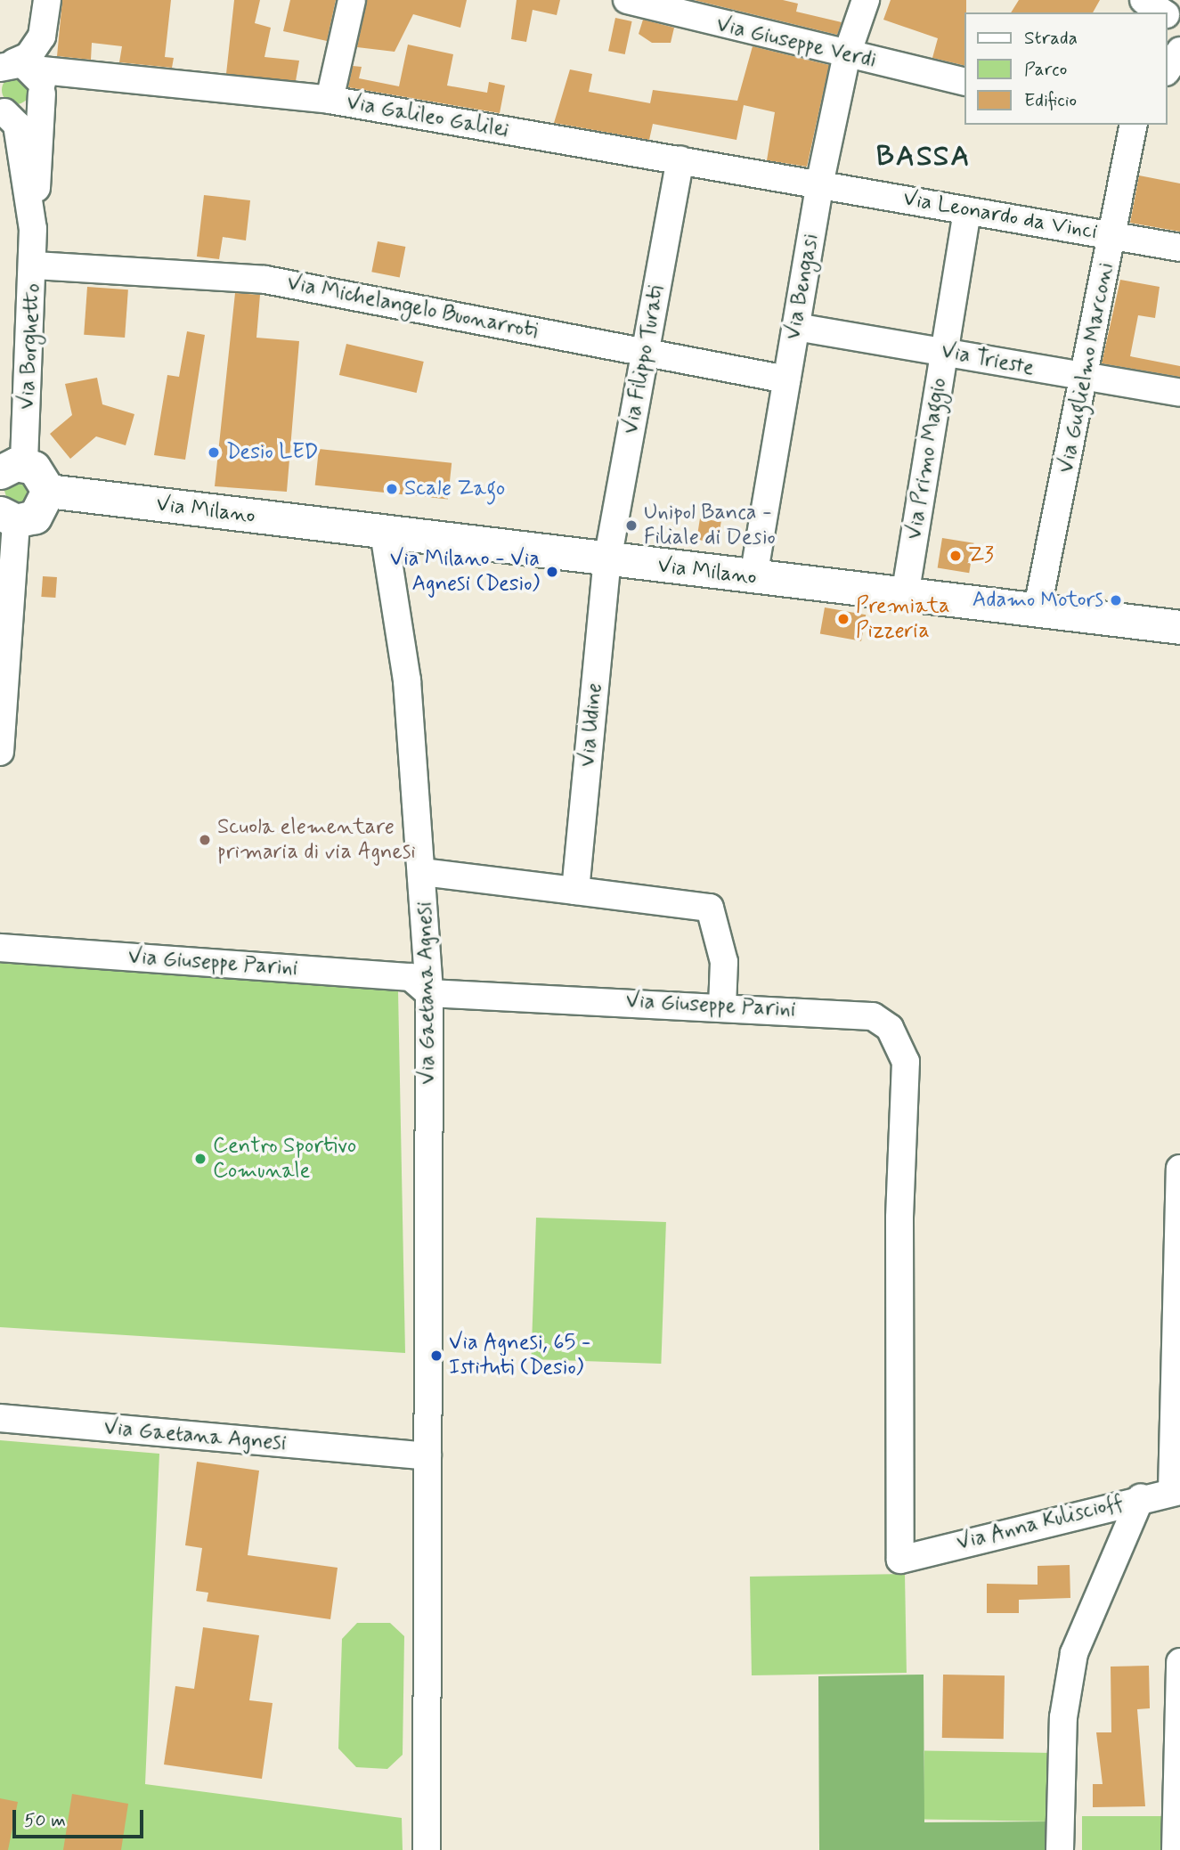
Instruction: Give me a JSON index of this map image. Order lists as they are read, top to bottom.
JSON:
{
  "streets": {
    "main road": ["Via Milano"],
    "street": [
      "Via Giuseppe Verdi",
      "Via Galileo Galilei",
      "Via Leonardo da Vinci",
      "Via Bengasi",
      "Via Michelangelo Buonarroti",
      "Via Borghetto",
      "Via Filippo Turati",
      "Via Trieste",
      "Via Guglielmo Marconi",
      "Via Primo Maggio",
      "Via Udine",
      "Via Giuseppe Parini",
      "Via Gaetana Agnesi",
      "Via Anna Kuliscioff"
    ]
  },
  "crossings": [
    ["Via Giuseppe Verdi", "Via Bengasi"],
    ["Via Galileo Galilei", "Via Leonardo da Vinci"],
    ["Via Galileo Galilei", "Via Bengasi"],
    ["Via Galileo Galilei", "Via Borghetto"],
    ["Via Galileo Galilei", "Via Filippo Turati"],
    ["Via Leonardo da Vinci", "Via Bengasi"],
    ["Via Leonardo da Vinci", "Via Guglielmo Marconi"],
    ["Via Leonardo da Vinci", "Via Primo Maggio"],
    ["Via Bengasi", "Via Michelangelo Buonarroti"],
    ["Via Bengasi", "Via Trieste"],
    ["Via Bengasi", "Via Milano"],
    ["Via Michelangelo Buonarroti", "Via Borghetto"],
    ["Via Michelangelo Buonarroti", "Via Filippo Turati"],
    ["Via Filippo Turati", "Via Milano"],
    ["Via Filippo Turati", "Via Udine"],
    ["Via Trieste", "Via Guglielmo Marconi"],
    ["Via Trieste", "Via Primo Maggio"],
    ["Via Guglielmo Marconi", "Via Milano"],
    ["Via Primo Maggio", "Via Milano"],
    ["Via Milano", "Via Udine"],
    ["Via Milano", "Via Gaetana Agnesi"],
    ["Via Giuseppe Parini", "Via Gaetana Agnesi"],
    ["Via Giuseppe Parini", "Via Anna Kuliscioff"]
  ],
  "districts": ["BASSA"],
  "places": [
    "Desio LED",
    "Scale Zago",
    "Unipol Banca - Filiale di Desio",
    "Z3",
    "Via Milano - Via Agnesi (Desio)",
    "Adamo Motors",
    "Premiata Pizzeria",
    "Scuola elementare primaria di via Agnesi",
    "Centro Sportivo Comunale",
    "Via Agnesi, 65 - Istituti (Desio)"
  ],
  "legend": ["Strada", "Parco", "Edificio"],
  "scale_bar": "50 m"
}
